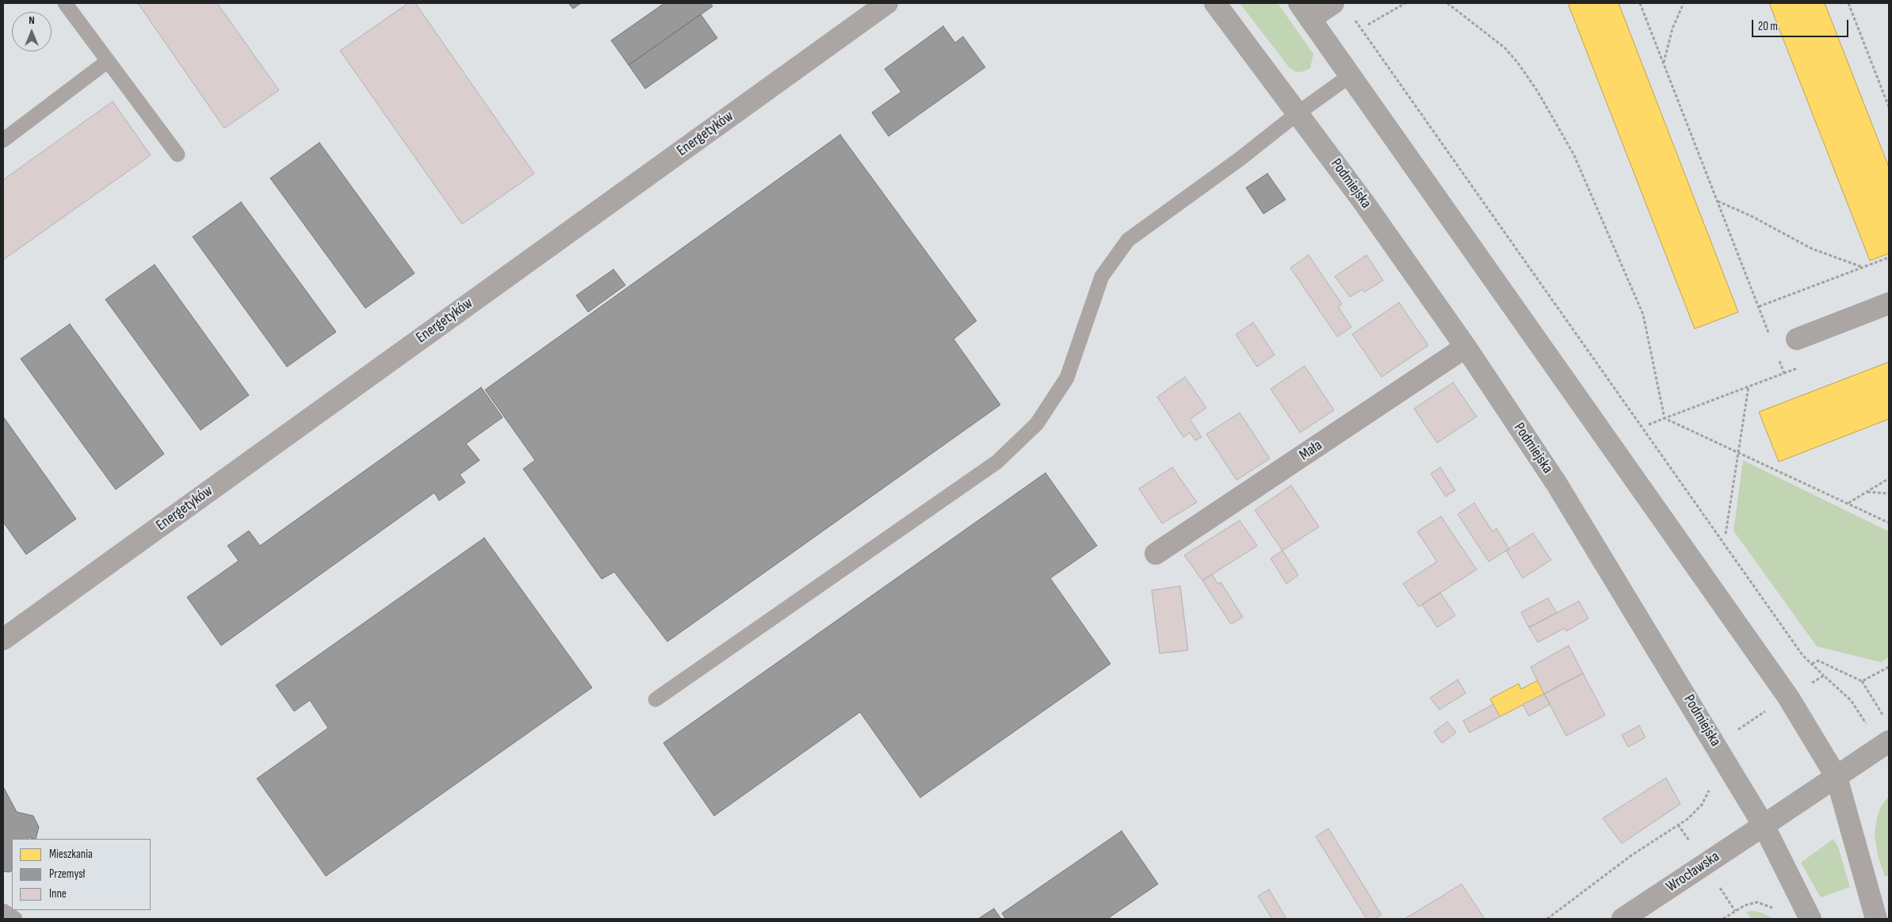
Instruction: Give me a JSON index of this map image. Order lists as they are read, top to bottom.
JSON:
{
  "streets": {
    "main road": ["Podmiejska"],
    "street": ["Energetyków", "Mała", "Wrocławska"]
  },
  "crossings": [
    ["Podmiejska", "Mała"],
    ["Podmiejska", "Wrocławska"]
  ],
  "legend": ["Mieszkania", "Przemysł", "Inne"],
  "scale_bar": "20 m",
  "north": "top"
}
